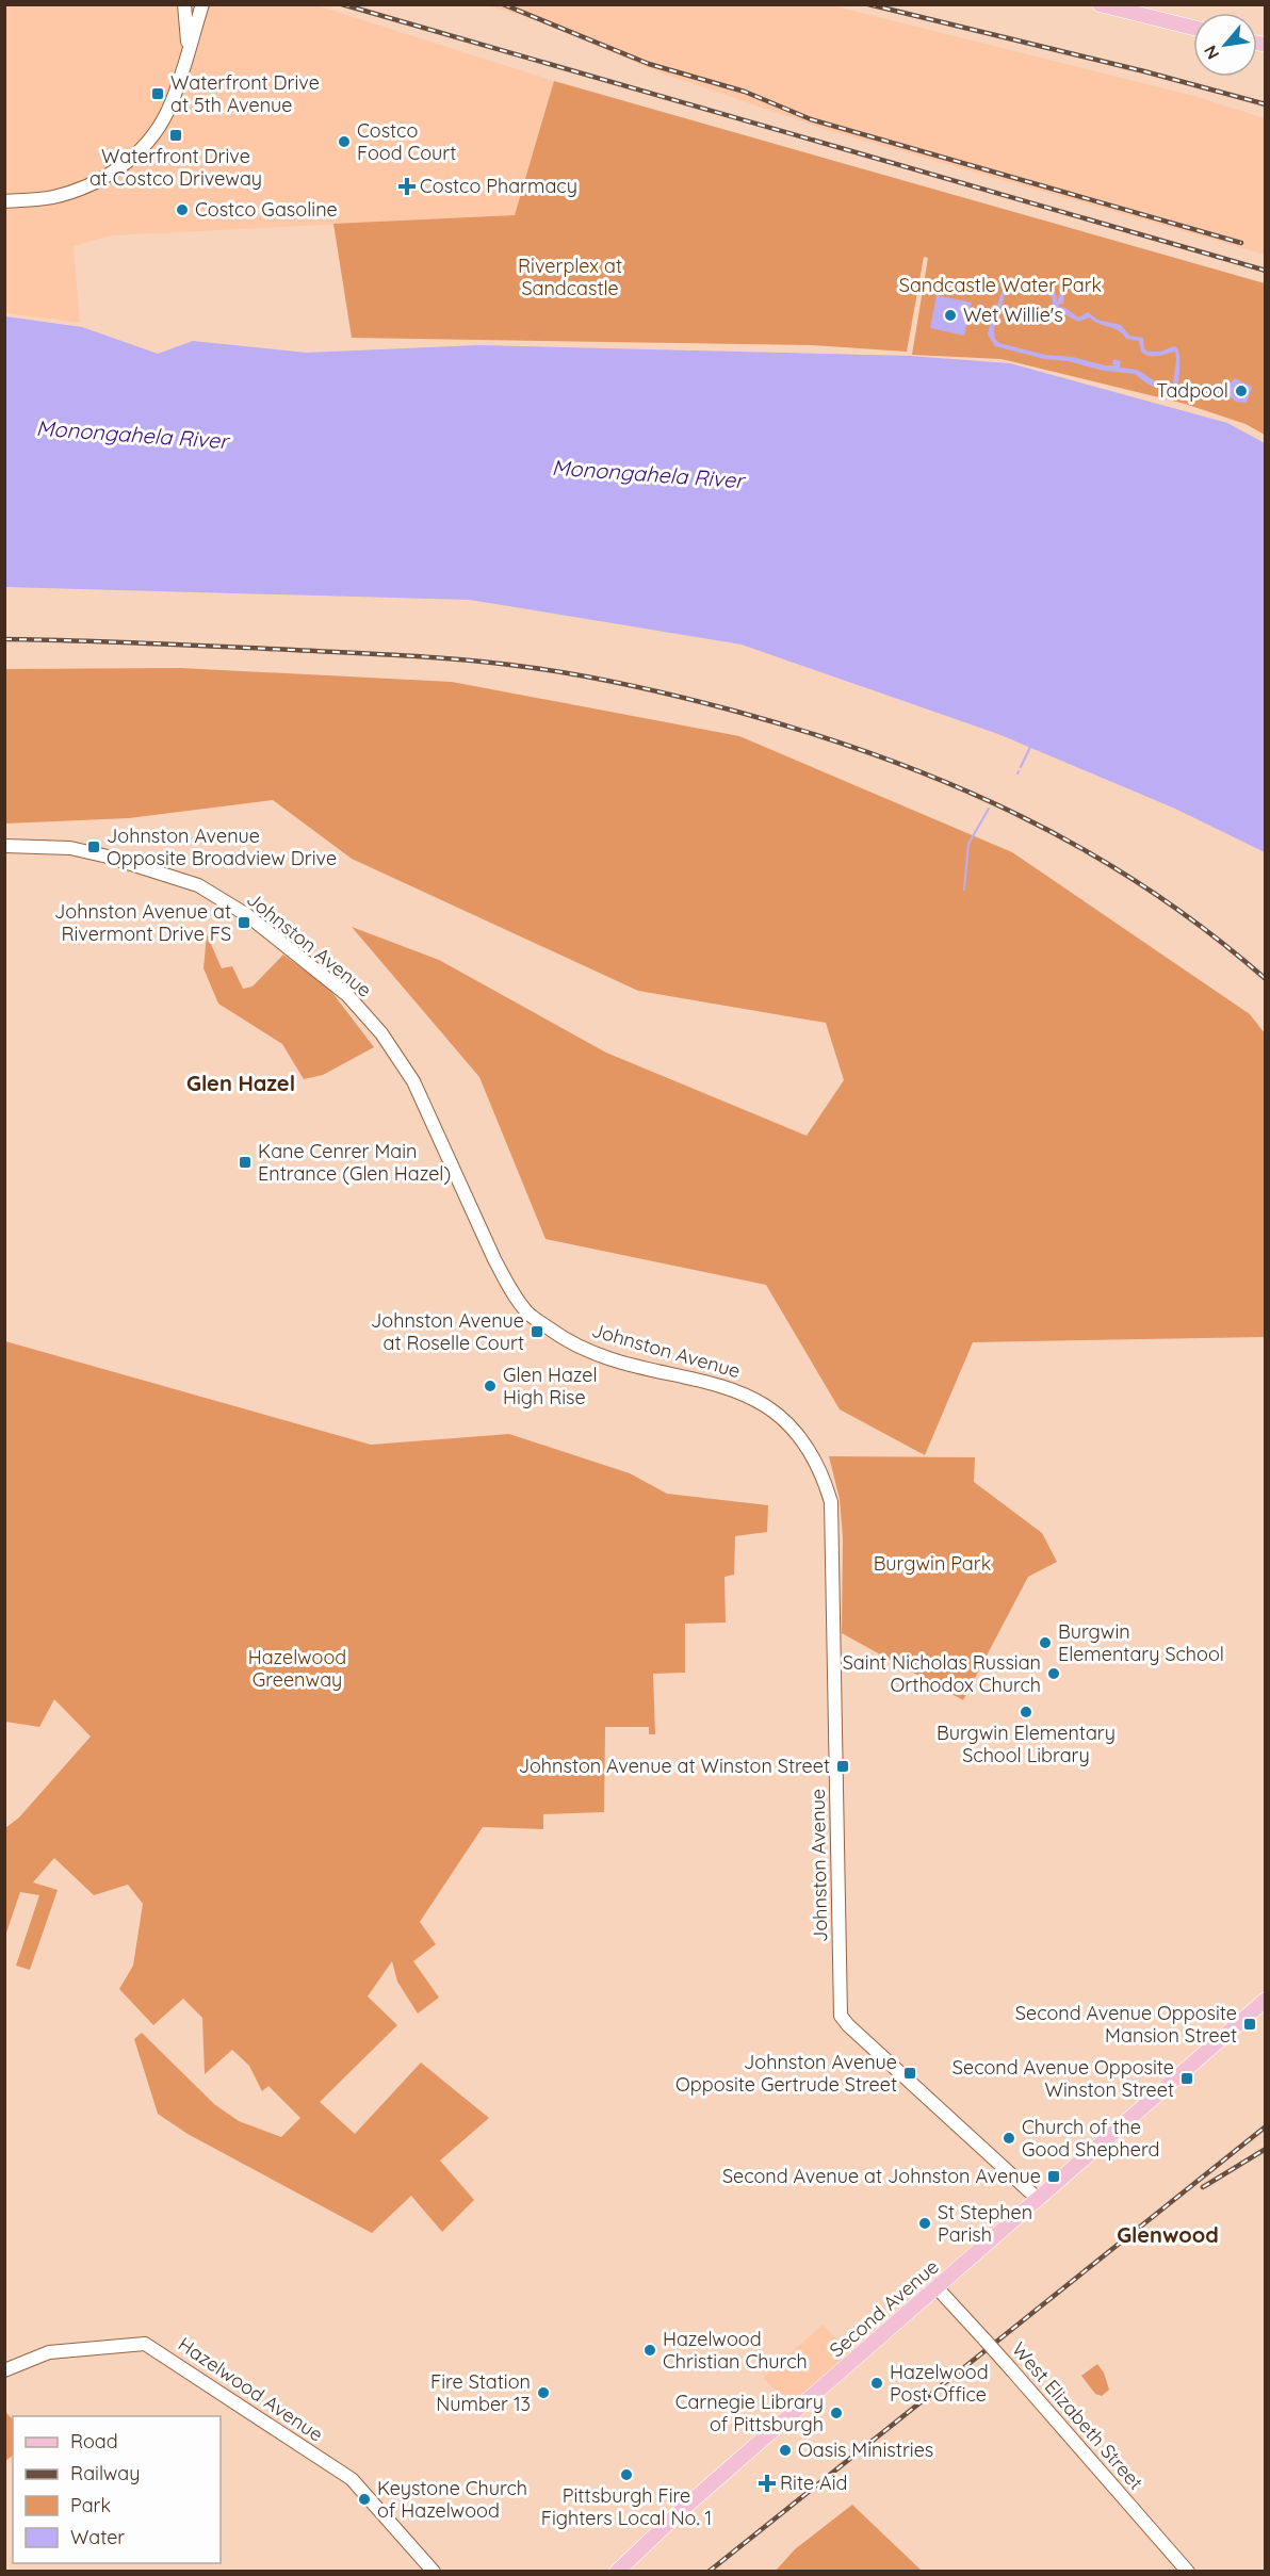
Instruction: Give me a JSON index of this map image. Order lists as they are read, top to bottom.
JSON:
{
  "streets": {
    "main road": ["Second Avenue"],
    "street": ["Johnston Avenue", "Hazelwood Avenue", "West Elizabeth Street"]
  },
  "crossings": [
    ["Johnston Avenue", "Second Avenue"],
    ["Second Avenue", "West Elizabeth Street"]
  ],
  "districts": ["Glen Hazel", "Glenwood"],
  "water": ["Monongahela River"],
  "parks": [
    "Riverplex at Sandcastle",
    "Sandcastle Water Park",
    "Burgwin Park",
    "Hazelwood Greenway"
  ],
  "places": {
    "transit": [
      "Waterfront Drive at 5th Avenue",
      "Waterfront Drive at Costco Driveway",
      "Johnston Avenue Opposite Broadview Drive",
      "Johnston Avenue at Rivermont Drive FS",
      "Kane Cenrer Main Entrance (Glen Hazel)",
      "Johnston Avenue at Roselle Court",
      "Johnston Avenue at Winston Street",
      "Second Avenue Opposite Mansion Street",
      "Johnston Avenue Opposite Gertrude Street",
      "Second Avenue Opposite Winston Street",
      "Second Avenue at Johnston Avenue"
    ],
    "other": [
      "Costco Food Court",
      "Costco Gasoline",
      "Wet Willie's",
      "Tadpool",
      "Glen Hazel High Rise",
      "Burgwin Elementary School",
      "Saint Nicholas Russian Orthodox Church",
      "Burgwin Elementary School Library",
      "Church of the Good Shepherd",
      "St Stephen Parish",
      "Hazelwood Christian Church",
      "Hazelwood Post Office",
      "Fire Station Number 13",
      "Carnegie Library of Pittsburgh",
      "Oasis Ministries",
      "Pittsburgh Fire Fighters Local No. 1",
      "Keystone Church of Hazelwood"
    ],
    "health": ["Costco Pharmacy", "Rite Aid"]
  },
  "legend": [
    "Road",
    "Railway",
    "Park",
    "Water"
  ],
  "north": "bottom left"
}
